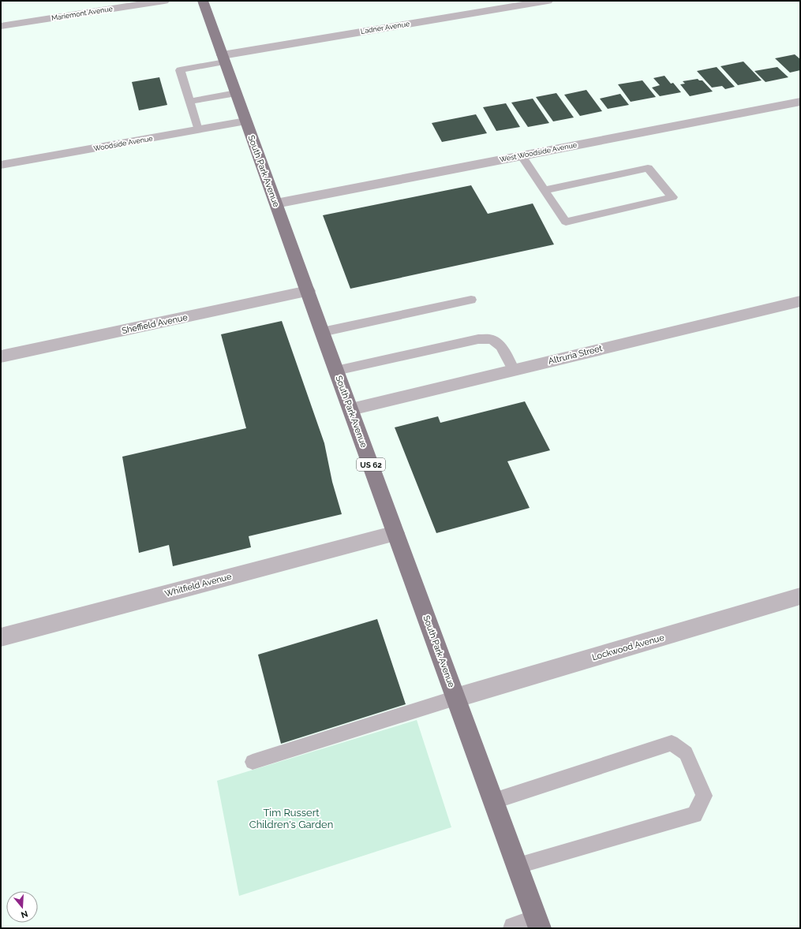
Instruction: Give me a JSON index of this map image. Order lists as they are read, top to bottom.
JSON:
{
  "streets": {
    "main road": ["South Park Avenue", "US 62"],
    "street": [
      "Mariemont Avenue",
      "Ladner Avenue",
      "Woodside Avenue",
      "West Woodside Avenue",
      "Sheffield Avenue",
      "Altruria Street",
      "Whitfield Avenue",
      "Lockwood Avenue"
    ]
  },
  "crossings": [
    ["Ladner Avenue", "South Park Avenue"],
    ["Woodside Avenue", "South Park Avenue"],
    ["West Woodside Avenue", "South Park Avenue"],
    ["South Park Avenue", "Sheffield Avenue"],
    ["South Park Avenue", "Altruria Street"],
    ["South Park Avenue", "Whitfield Avenue"],
    ["South Park Avenue", "Lockwood Avenue"]
  ],
  "parks": ["Tim Russert Children's Garden"],
  "north": "bottom"
}
